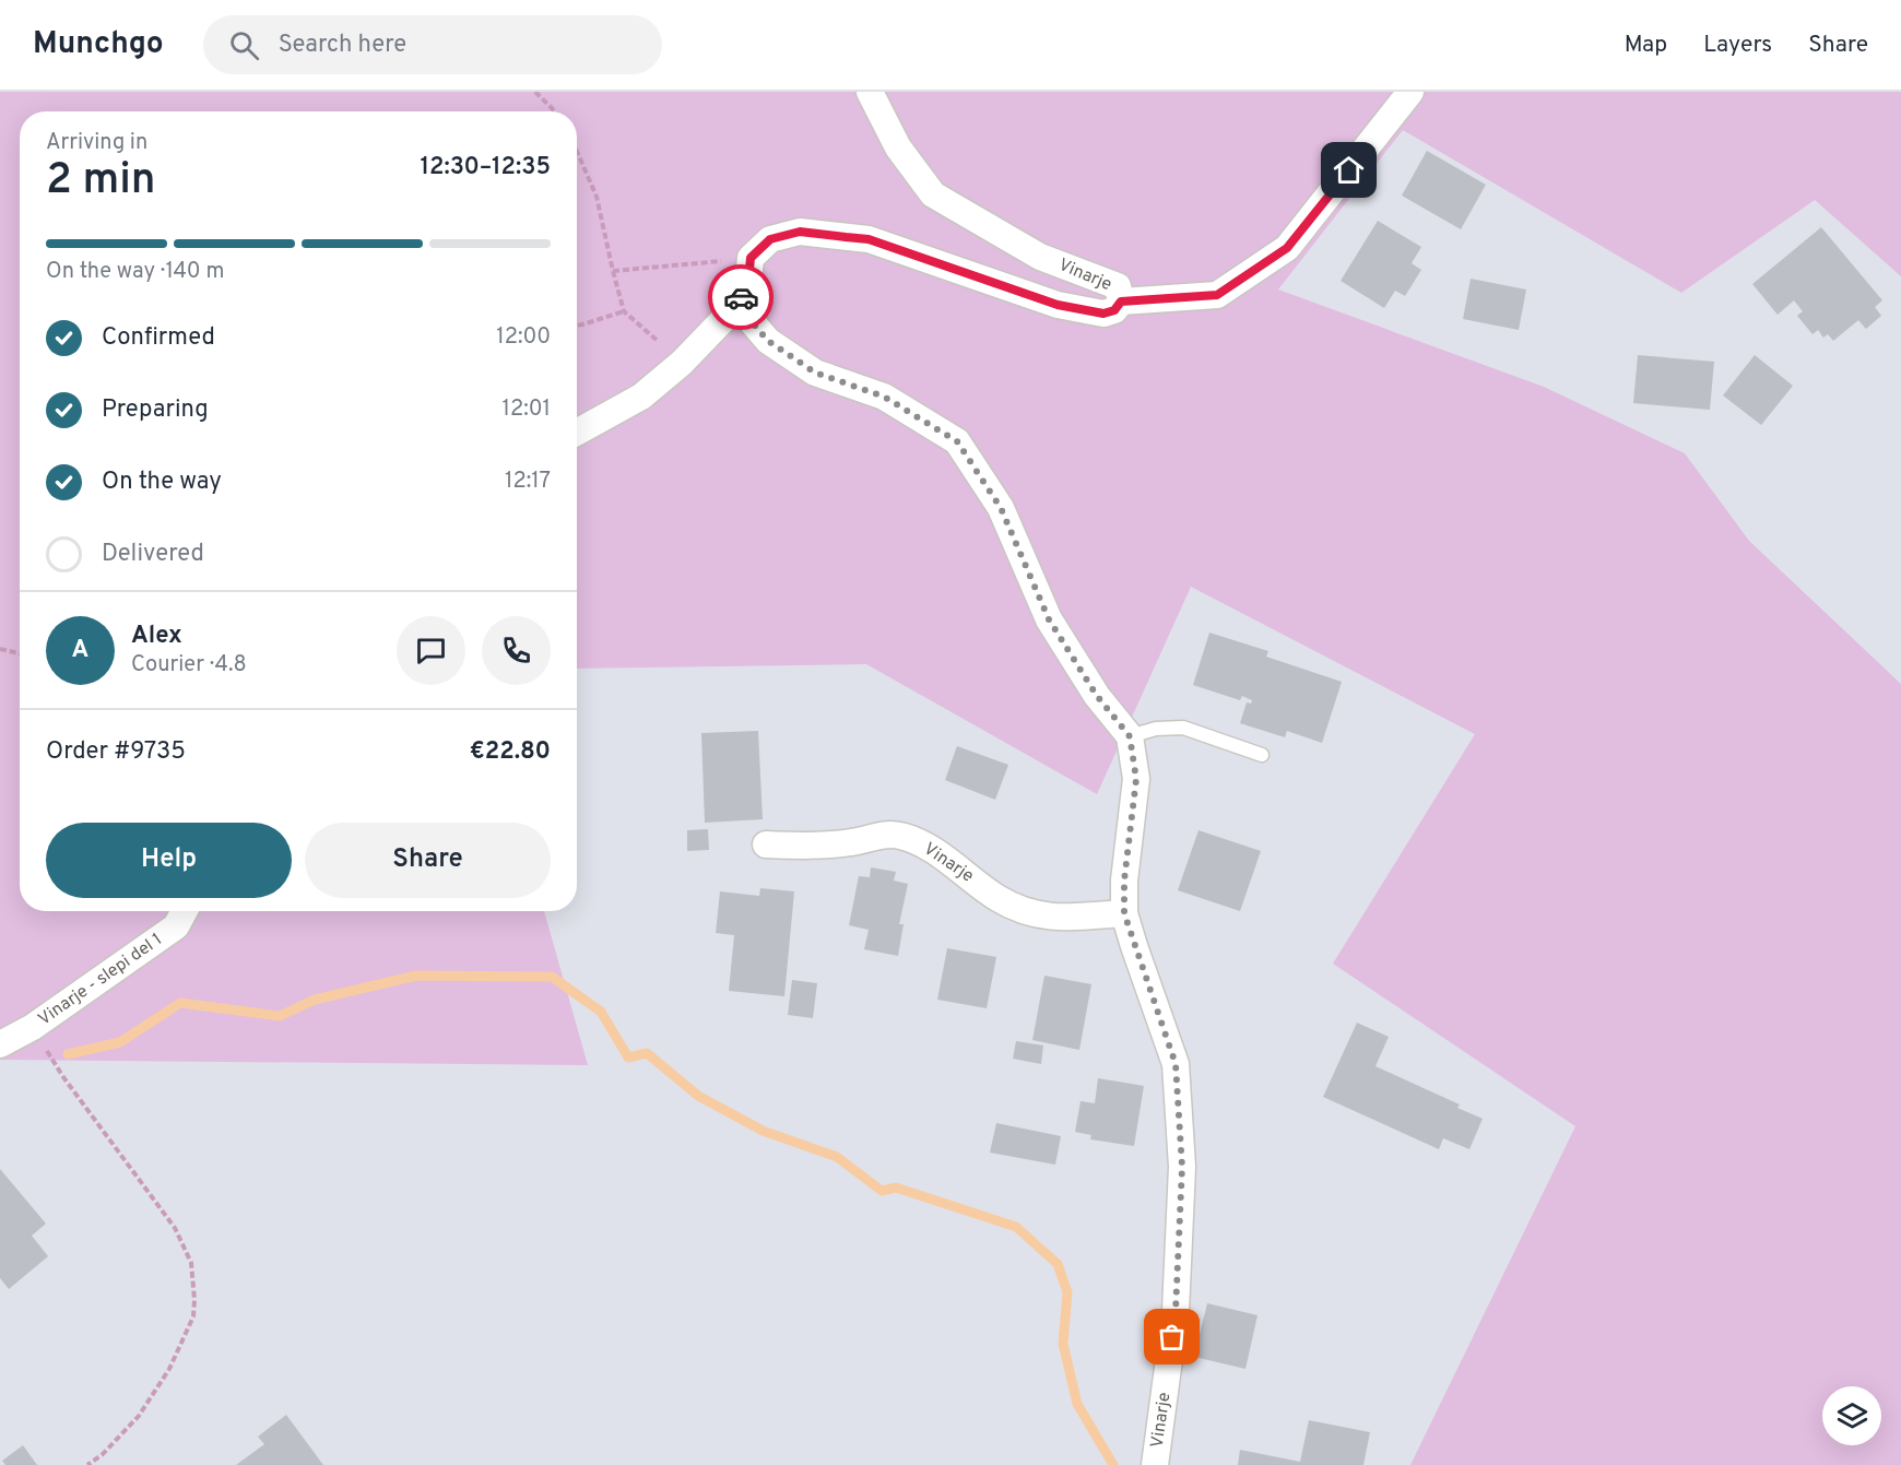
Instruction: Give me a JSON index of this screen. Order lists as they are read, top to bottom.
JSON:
{
  "streets": {
    "street": ["Vinarje", "Vinarje - slepi del 1"]
  },
  "page": {
    "header": "Munchgo",
    "search": "Search here",
    "nav": ["Map", "Layers", "Share"],
    "heading": ["2 min", "Arriving in", "12:30–12:35"],
    "panel": [
      "Alex",
      "Courier · 4.8",
      "Order #9735",
      "€22.80"
    ],
    "bar": "On the way · 140 m",
    "list": [
      ["Confirmed", "12:00"],
      ["Preparing", "12:01"],
      ["On the way", "12:17"],
      "Delivered"
    ],
    "round": "A",
    "buttons": ["Help", "Share"]
  }
}
